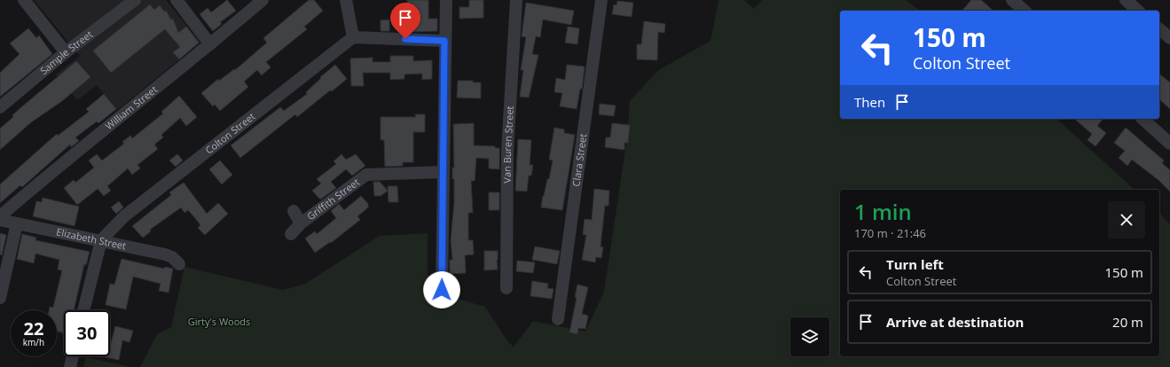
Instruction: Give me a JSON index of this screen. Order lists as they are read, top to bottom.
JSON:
{
  "streets": {
    "street": [
      "Sample Street",
      "William Street",
      "Colton Street",
      "Van Buren Street",
      "Clara Street",
      "Griffith Street",
      "Elizabeth Street"
    ]
  },
  "crossings": [
    ["Colton Street", "Elizabeth Street"]
  ],
  "parks": ["Girty's Woods"],
  "page": {
    "turn": ["150 m", "Colton Street"],
    "then": "Then",
    "heading": ["1 min", "170 m · 21:46"],
    "list": [
      {
        "name": "Turn left",
        "note": "Colton Street",
        "value": "150 m"
      },
      {
        "name": "Arrive at destination",
        "value": "20 m"
      }
    ],
    "speed": "22 km/h",
    "limit": "30"
  }
}
